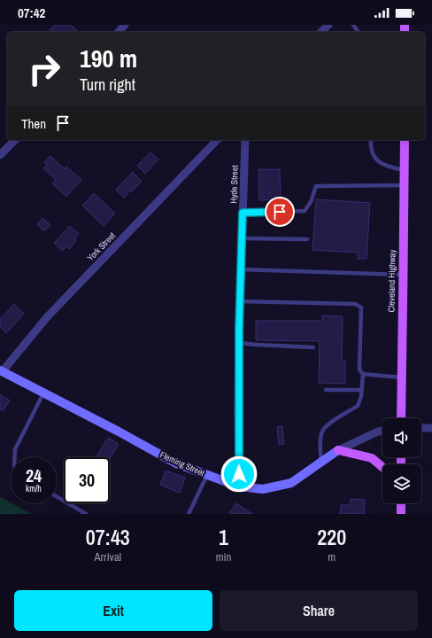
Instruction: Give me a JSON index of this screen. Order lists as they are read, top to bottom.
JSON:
{
  "streets": {
    "main road": ["Cleveland Highway"],
    "street": ["Hyde Street", "York Street", "Fleming Street"]
  },
  "crossings": [
    ["Hyde Street", "Fleming Street"],
    ["York Street", "Fleming Street"]
  ],
  "page": {
    "status": "07:42",
    "turn": ["190 m", "Turn right"],
    "then": "Then",
    "speed": "24 km/h",
    "limit": "30",
    "eta": [
      "07:43",
      "Arrival",
      "1",
      "min",
      "220",
      "m"
    ],
    "buttons": ["Exit", "Share"]
  }
}
